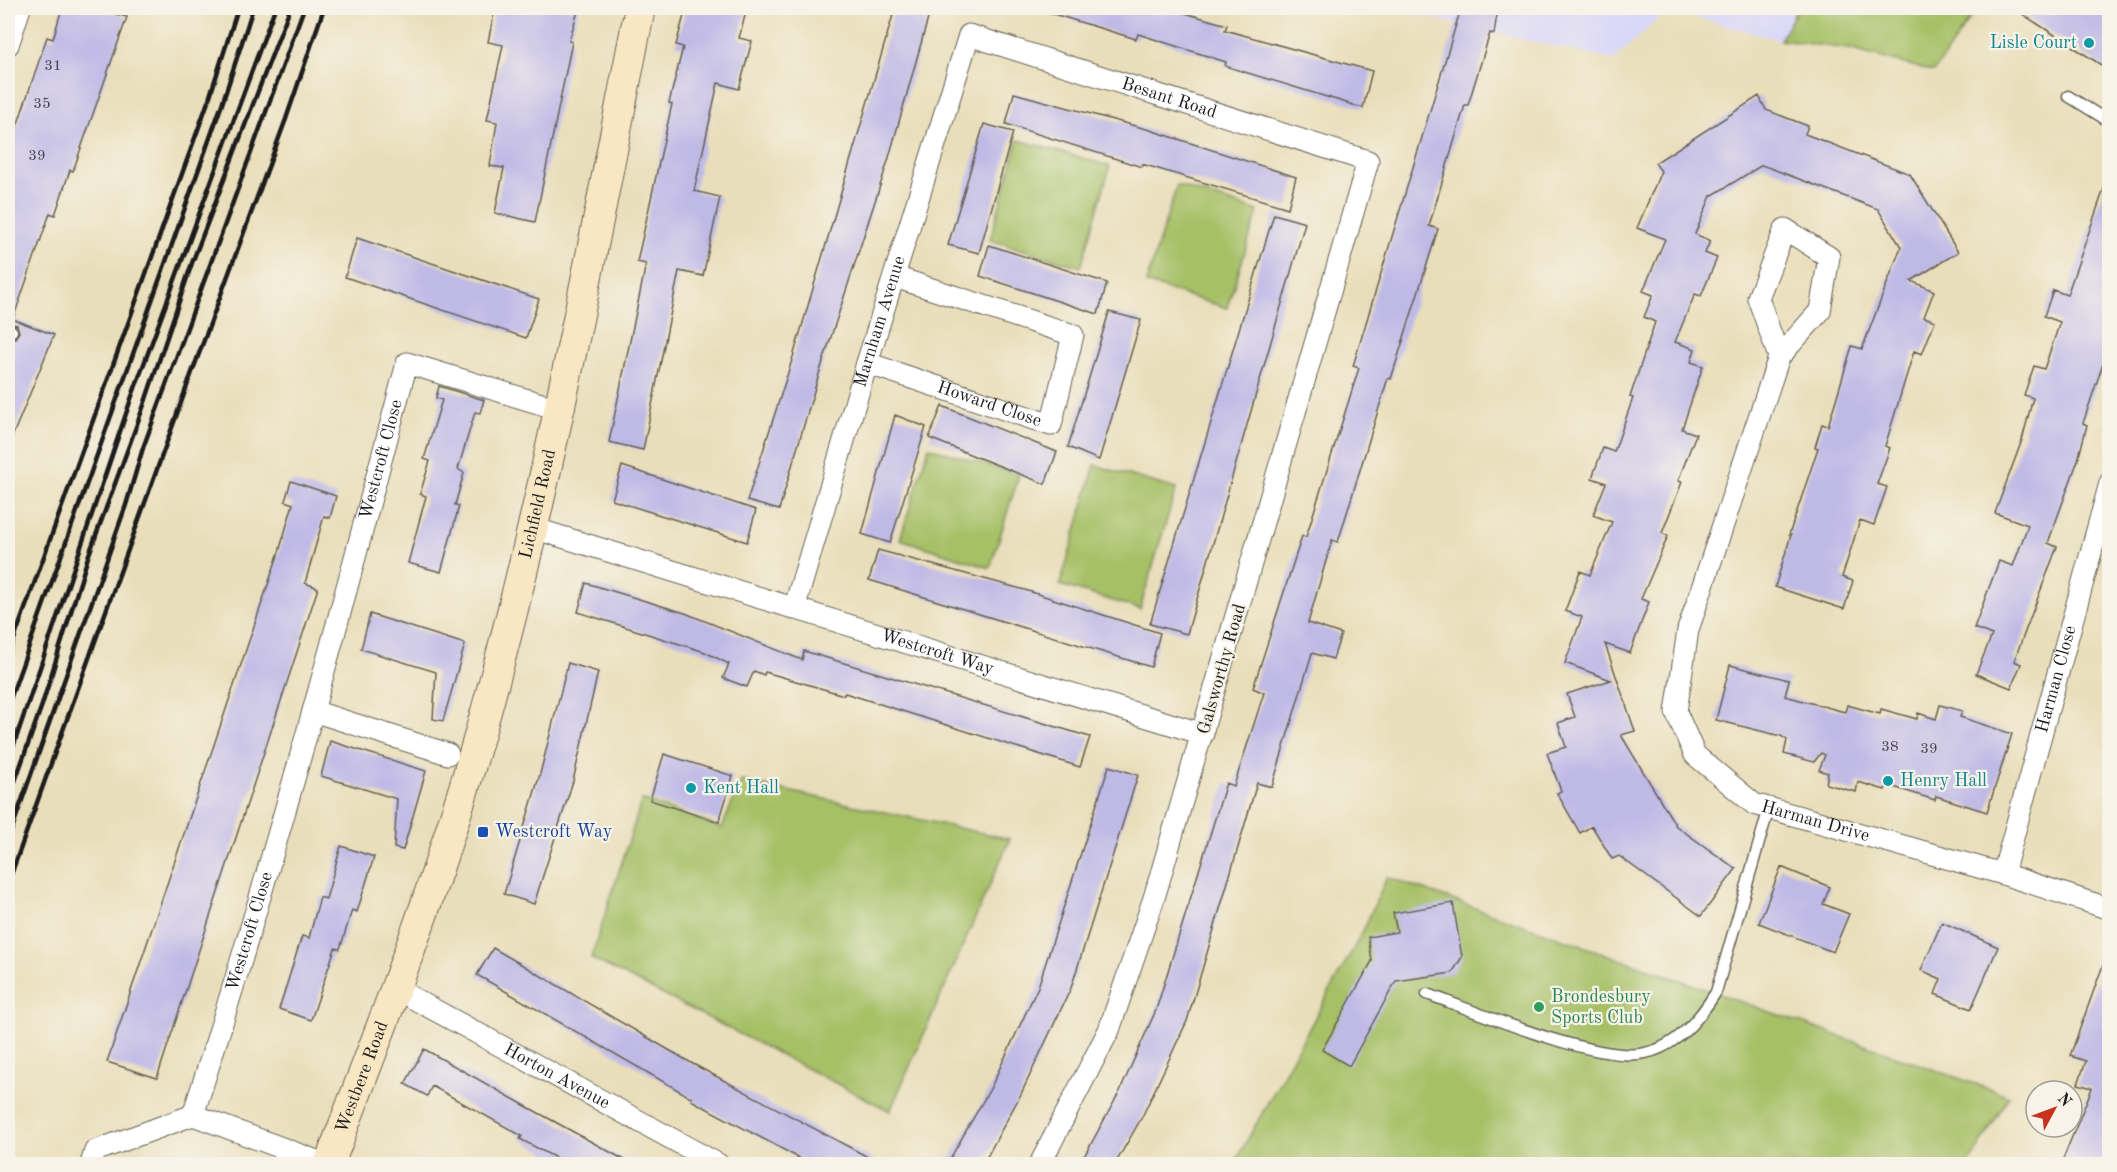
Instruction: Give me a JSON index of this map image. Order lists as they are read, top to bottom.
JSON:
{
  "streets": {
    "street": [
      "Besant Road",
      "Marnham Avenue",
      "Howard Close",
      "Westcroft Close",
      "Lichfield Road",
      "Westcroft Way",
      "Galsworthy Road",
      "Harman Close",
      "Harman Drive",
      "Westbere Road",
      "Horton Avenue"
    ]
  },
  "crossings": [
    ["Besant Road", "Marnham Avenue"],
    ["Besant Road", "Galsworthy Road"],
    ["Marnham Avenue", "Howard Close"],
    ["Marnham Avenue", "Westcroft Way"],
    ["Westcroft Close", "Lichfield Road"],
    ["Lichfield Road", "Westcroft Way"],
    ["Lichfield Road", "Westbere Road"],
    ["Lichfield Road", "Horton Avenue"],
    ["Westcroft Way", "Galsworthy Road"],
    ["Harman Close", "Harman Drive"],
    ["Westbere Road", "Horton Avenue"]
  ],
  "places": {
    "other": [
      "Lisle Court",
      "Henry Hall",
      "Kent Hall",
      "Brondesbury Sports Club"
    ],
    "transit": ["Westcroft Way"]
  },
  "house_numbers": [
    "31",
    "35",
    "39",
    "38",
    "39"
  ],
  "north": "top right"
}
